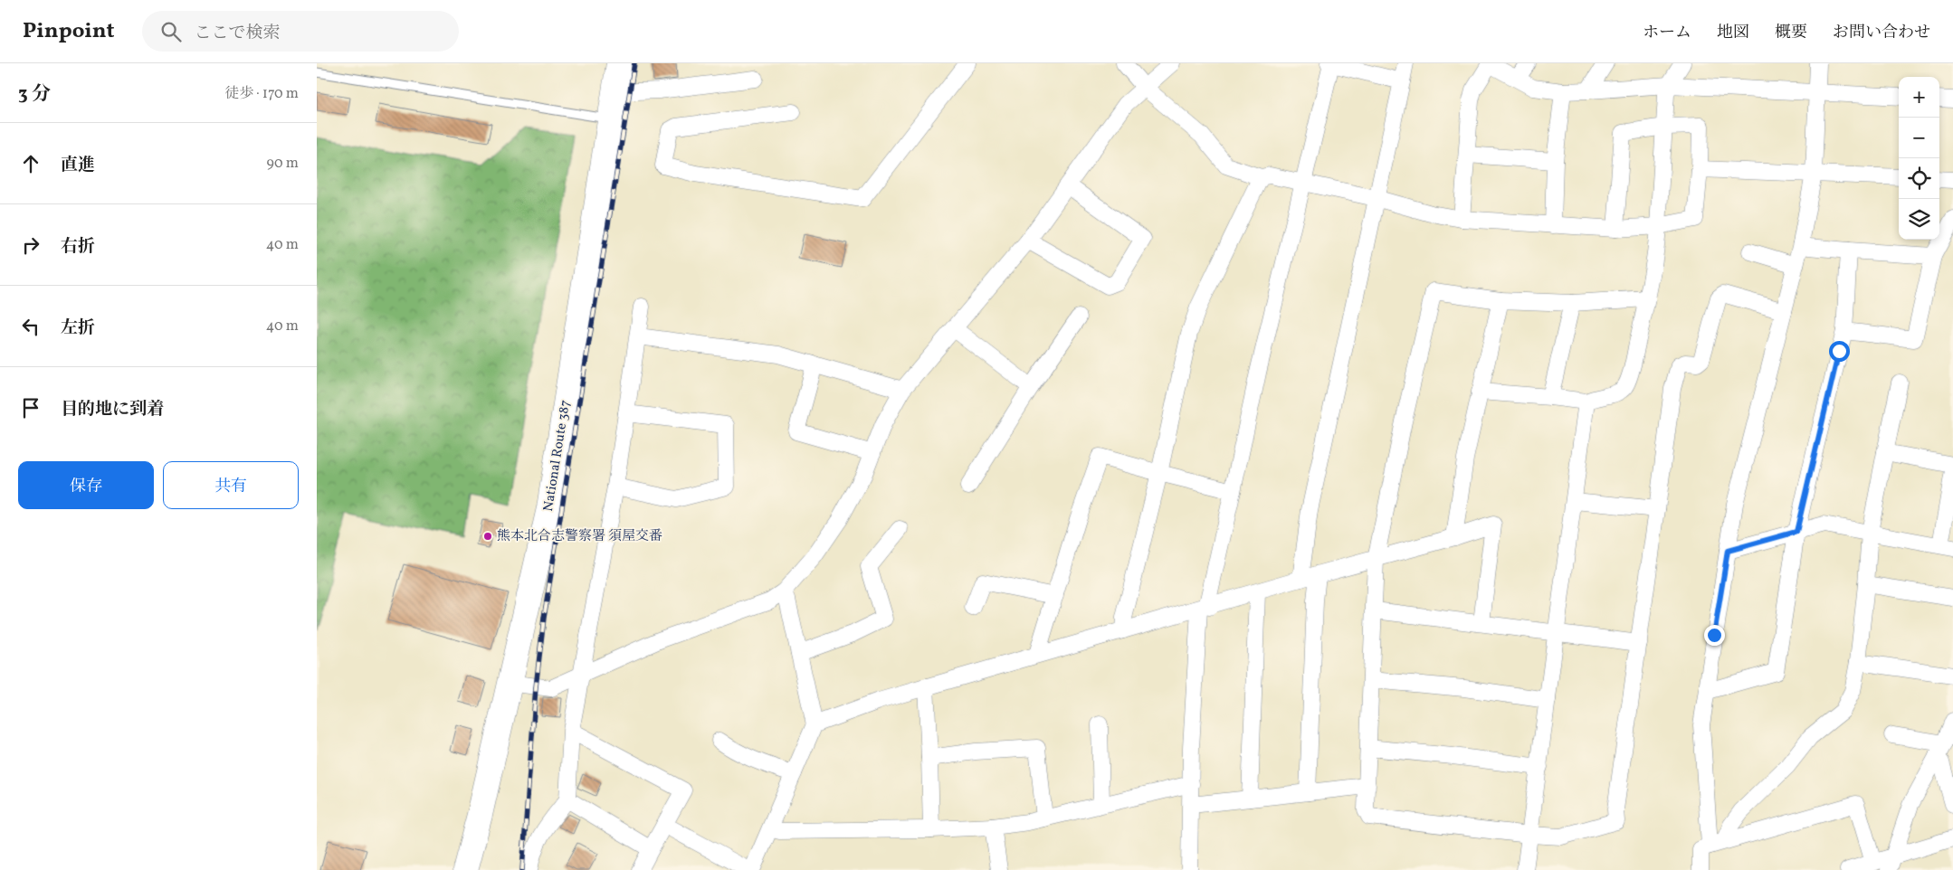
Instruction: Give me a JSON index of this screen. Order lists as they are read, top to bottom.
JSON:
{
  "streets": {
    "highway": ["National Route 387"]
  },
  "places": ["熊本北合志警察署 須屋交番"],
  "page": {
    "header": "Pinpoint",
    "search": "ここで検索",
    "nav": [
      "ホーム",
      "地図",
      "概要",
      "お問い合わせ"
    ],
    "heading": ["3 分", "徒歩 · 170 m"],
    "map_buttons": ["+", "−"],
    "list": [
      ["直進", "90 m"],
      ["右折", "40 m"],
      ["左折", "40 m"],
      "目的地に到着"
    ],
    "buttons": ["保存", "共有"]
  }
}
